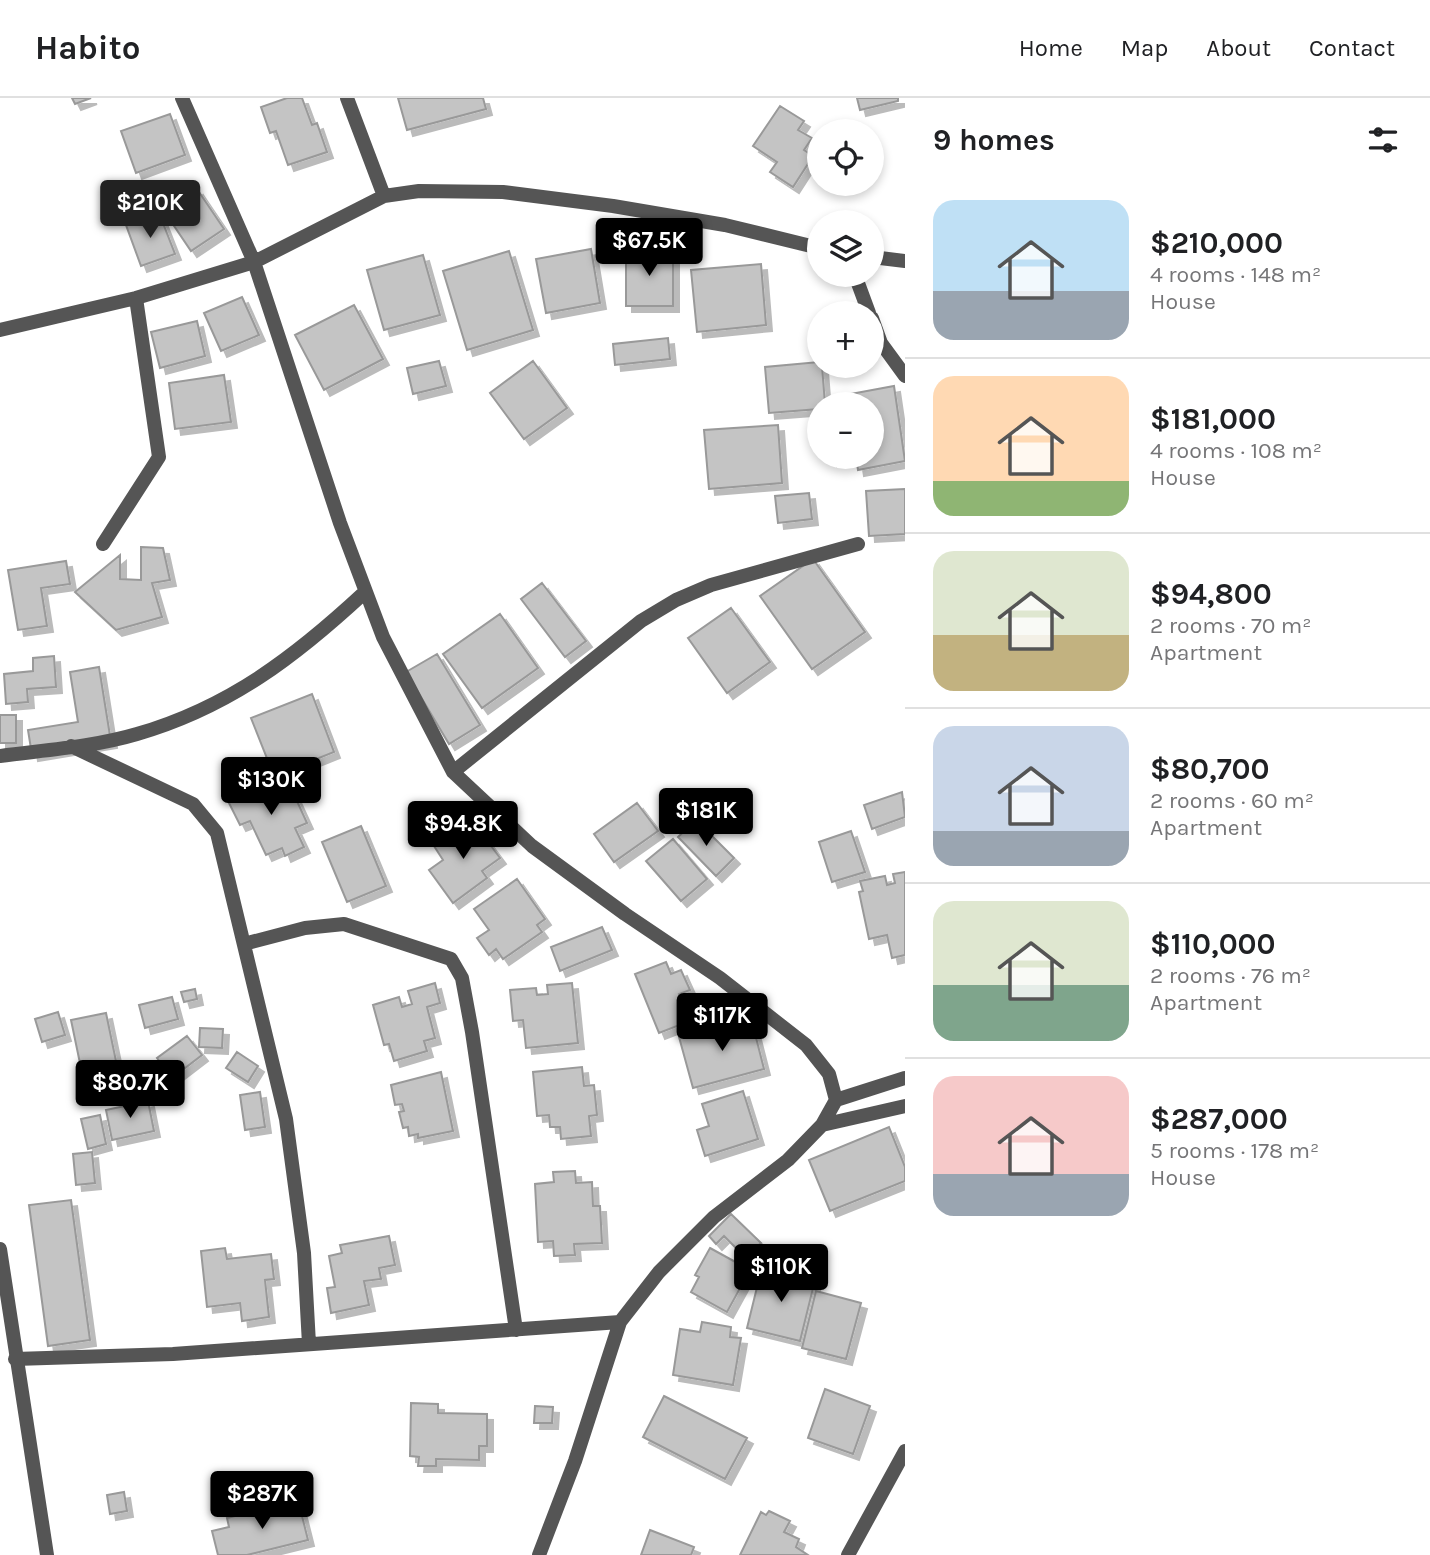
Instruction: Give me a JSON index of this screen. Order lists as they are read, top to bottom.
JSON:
{
  "page": {
    "header": "Habito",
    "nav": [
      "Home",
      "Map",
      "About",
      "Contact"
    ],
    "heading": "9 homes",
    "map_buttons": ["+", "−"],
    "price": [
      "$210K",
      "$67.5K",
      "$130K",
      "$181K",
      "$94.8K",
      "$117K",
      "$80.7K",
      "$110K",
      "$287K"
    ],
    "list": [
      {
        "name": "$210,000",
        "note": "4 rooms · 148 m² · House"
      },
      {
        "name": "$181,000",
        "note": "4 rooms · 108 m² · House"
      },
      {
        "name": "$94,800",
        "note": "2 rooms · 70 m² · Apartment"
      },
      {
        "name": "$80,700",
        "note": "2 rooms · 60 m² · Apartment"
      },
      {
        "name": "$110,000",
        "note": "2 rooms · 76 m² · Apartment"
      },
      {
        "name": "$287,000",
        "note": "5 rooms · 178 m² · House"
      }
    ]
  }
}
